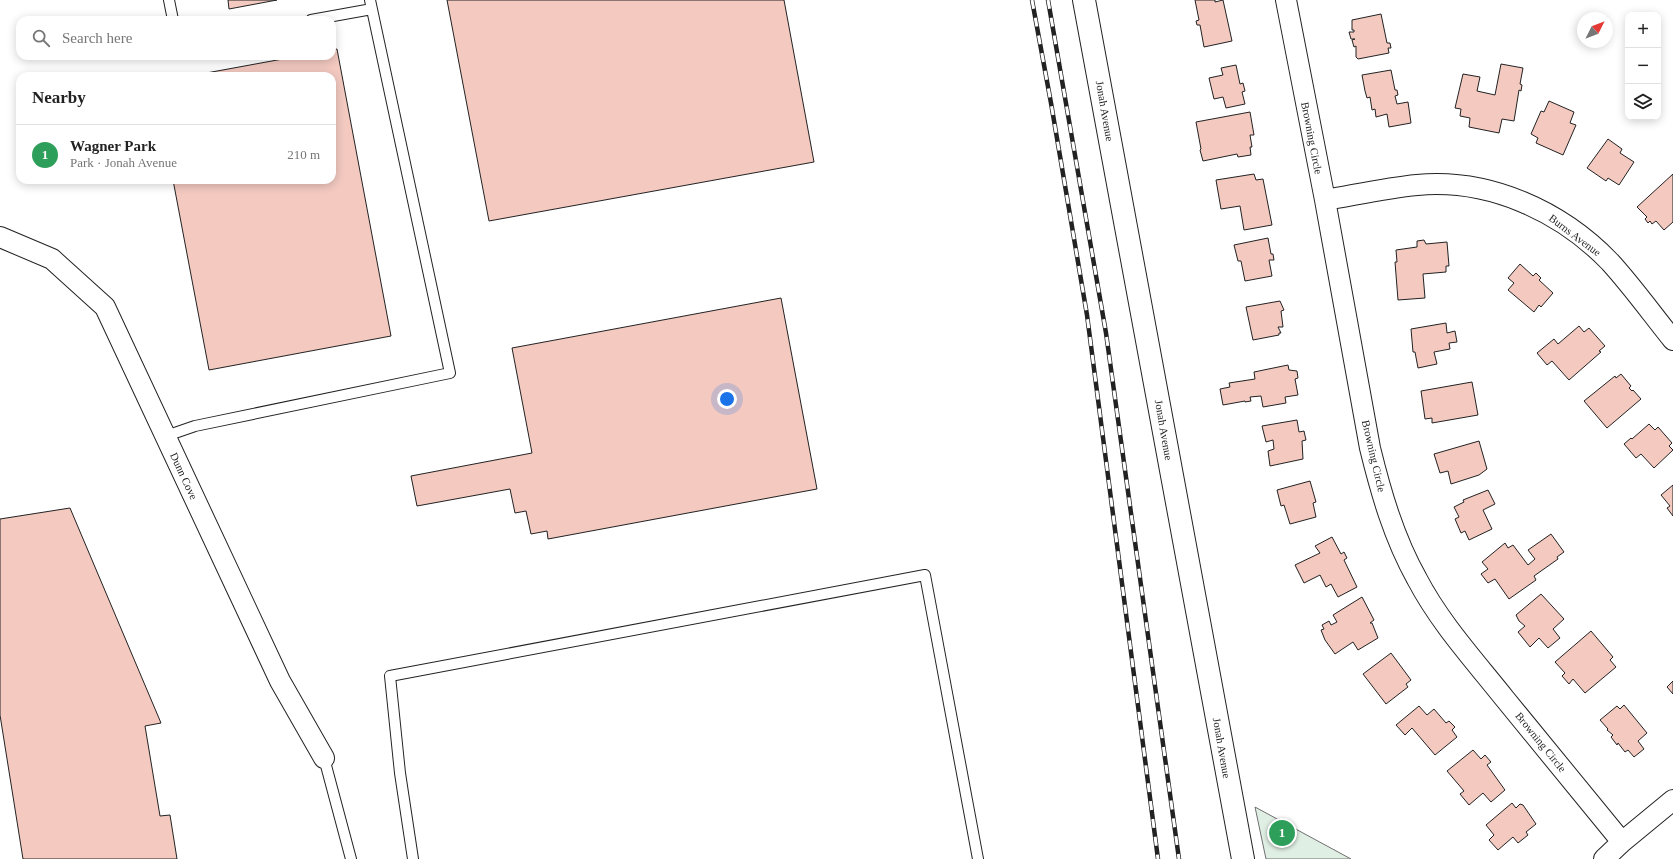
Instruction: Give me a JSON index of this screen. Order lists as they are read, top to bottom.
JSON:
{
  "streets": {
    "street": [
      "Jonah Avenue",
      "Browning Circle",
      "Burns Avenue",
      "Dunn Cove"
    ]
  },
  "crossings": [
    ["Browning Circle", "Burns Avenue"]
  ],
  "north": "top right",
  "page": {
    "map_buttons": ["+", "−"],
    "search": "Search here",
    "heading": "Nearby",
    "list": [
      {
        "mark": "1",
        "name": "Wagner Park",
        "note": "Park · Jonah Avenue",
        "value": "210 m"
      }
    ],
    "pins": "1"
  }
}
